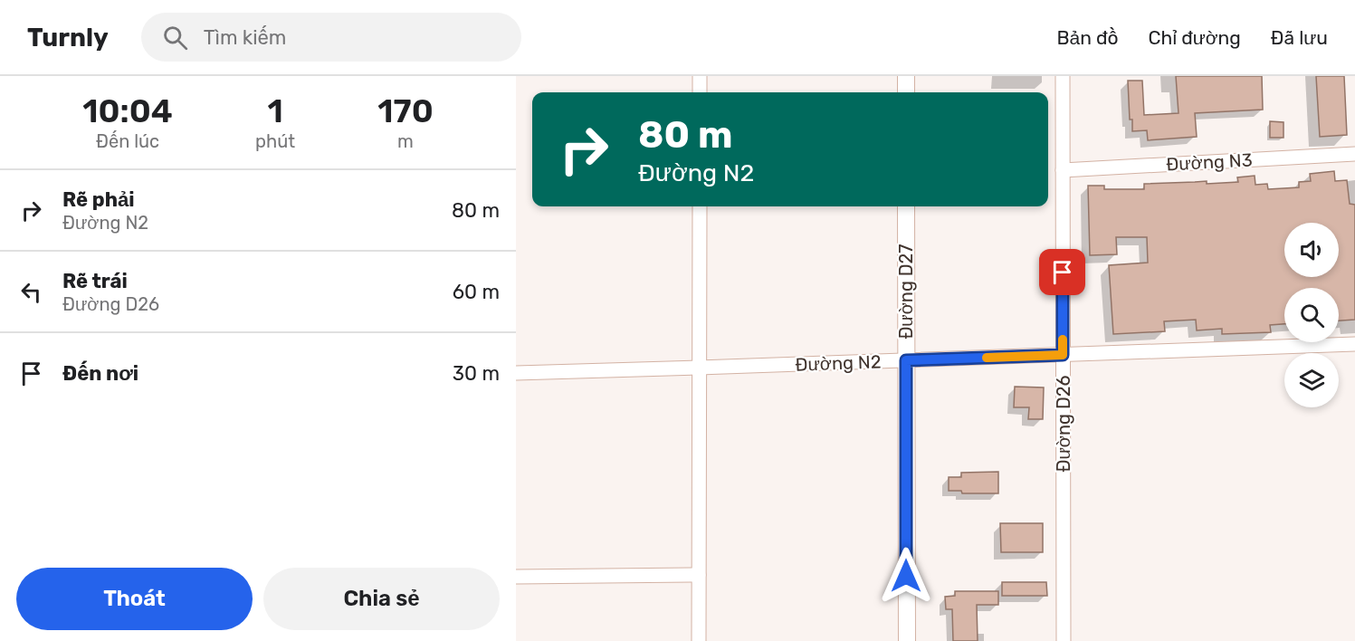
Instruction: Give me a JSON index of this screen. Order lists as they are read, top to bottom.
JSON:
{
  "streets": {
    "street": [
      "Đường N3",
      "Đường D27",
      "Đường N2",
      "Đường D26"
    ]
  },
  "crossings": [
    ["Đường N3", "Đường D26"],
    ["Đường D27", "Đường N2"],
    ["Đường N2", "Đường D26"]
  ],
  "page": {
    "header": "Turnly",
    "search": "Tìm kiếm",
    "nav": ["Bản đồ", "Chỉ đường", "Đã lưu"],
    "eta": [
      "10:04",
      "Đến lúc",
      "1",
      "phút",
      "170",
      "m"
    ],
    "turn": ["80 m", "Đường N2"],
    "list": [
      {
        "name": "Rẽ phải",
        "note": "Đường N2",
        "value": "80 m"
      },
      {
        "name": "Rẽ trái",
        "note": "Đường D26",
        "value": "60 m"
      },
      {
        "name": "Đến nơi",
        "value": "30 m"
      }
    ],
    "buttons": ["Thoát", "Chia sẻ"]
  }
}
